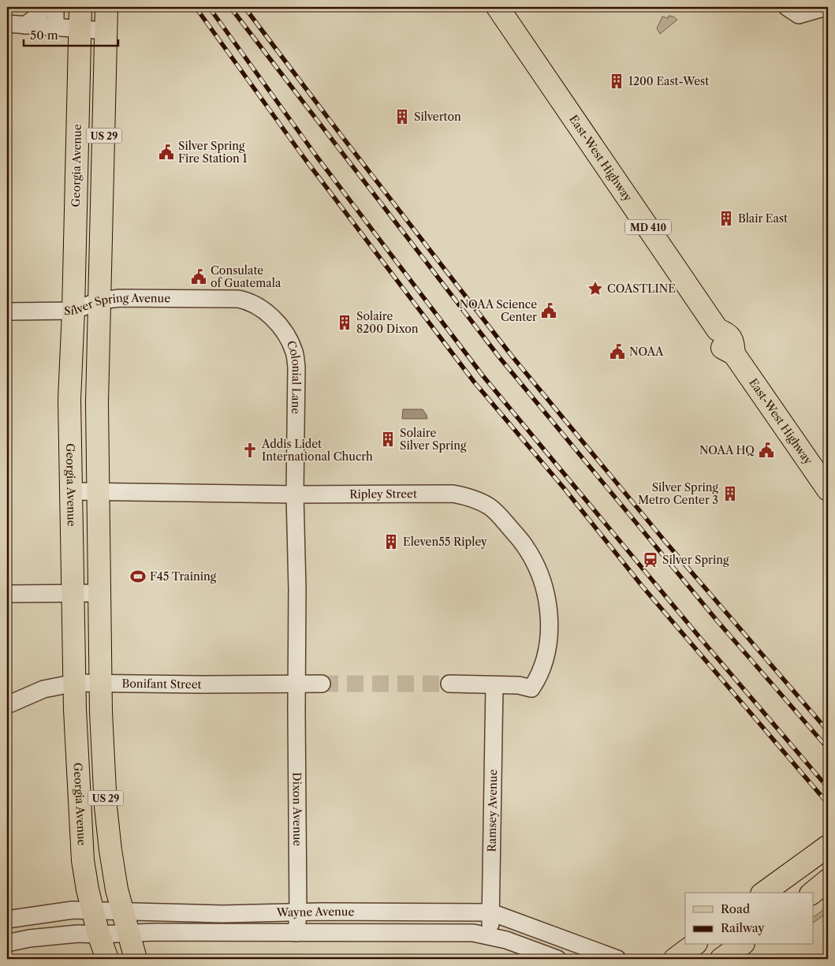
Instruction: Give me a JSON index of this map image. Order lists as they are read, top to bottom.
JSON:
{
  "streets": {
    "main road": [
      "US 29",
      "East-West Highway",
      "Georgia Avenue",
      "MD 410"
    ],
    "street": [
      "Silver Spring Avenue",
      "Colonial Lane",
      "Ripley Street",
      "Bonifant Street",
      "Dixon Avenue",
      "Ramsey Avenue",
      "Wayne Avenue"
    ]
  },
  "crossings": [
    ["US 29", "Silver Spring Avenue"],
    ["US 29", "Ripley Street"],
    ["US 29", "Bonifant Street"],
    ["US 29", "Wayne Avenue"],
    ["Georgia Avenue", "Silver Spring Avenue"],
    ["Georgia Avenue", "Ripley Street"],
    ["Georgia Avenue", "Bonifant Street"],
    ["Georgia Avenue", "Wayne Avenue"],
    ["Silver Spring Avenue", "Colonial Lane"],
    ["Colonial Lane", "Ripley Street"],
    ["Colonial Lane", "Bonifant Street"],
    ["Colonial Lane", "Dixon Avenue"],
    ["Ripley Street", "Ramsey Avenue"],
    ["Bonifant Street", "Dixon Avenue"],
    ["Dixon Avenue", "Wayne Avenue"],
    ["Ramsey Avenue", "Wayne Avenue"]
  ],
  "places": {
    "building": [
      "1200 East-West",
      "Silverton",
      "Blair East",
      "Solaire 8200 Dixon",
      "Solaire Silver Spring",
      "Silver Spring Metro Center 3",
      "Eleven55 Ripley"
    ],
    "public building": [
      "Silver Spring Fire Station 1",
      "Consulate of Guatemala",
      "NOAA Science Center",
      "NOAA",
      "NOAA HQ"
    ],
    "place": ["COASTLINE"],
    "church": ["Addis Lidet International Chucrh"],
    "station": ["Silver Spring"],
    "sports": ["F45 Training"]
  },
  "legend": ["Road", "Railway"],
  "scale_bar": "50 m"
}
